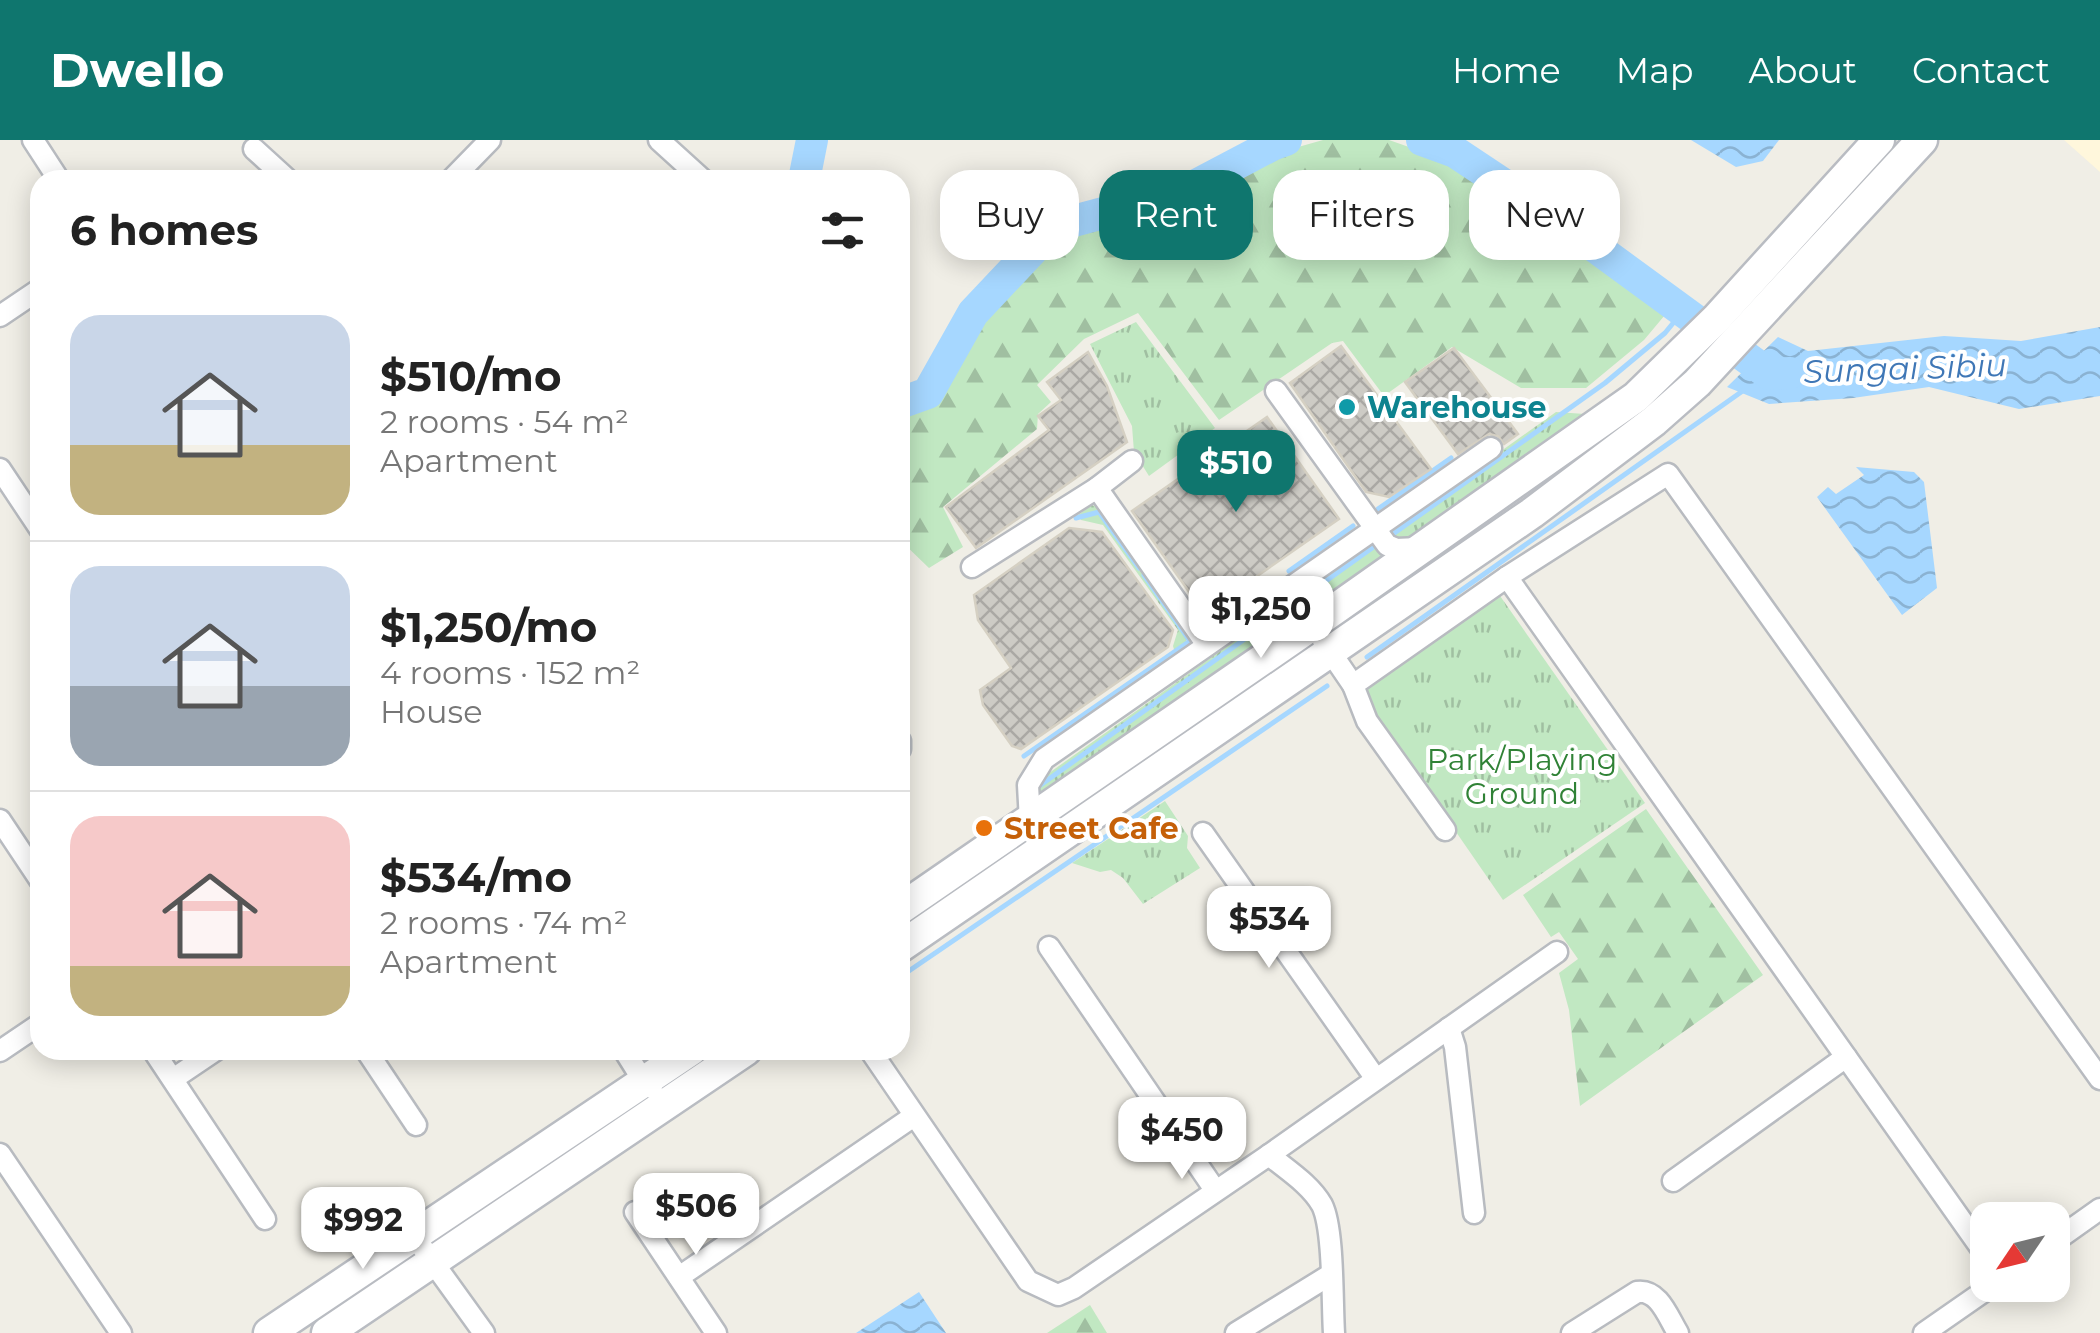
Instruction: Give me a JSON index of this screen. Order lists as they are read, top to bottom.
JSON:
{
  "water": ["Sungai Sibiu"],
  "parks": ["Park/Playing Ground"],
  "places": ["Warehouse", "Street Cafe"],
  "north": "bottom left",
  "page": {
    "header": "Dwello",
    "nav": [
      "Home",
      "Map",
      "About",
      "Contact"
    ],
    "chip": [
      "Buy",
      "Rent",
      "Filters",
      "New"
    ],
    "heading": "6 homes",
    "list": [
      {
        "name": "$510/mo",
        "note": "2 rooms · 54 m² · Apartment"
      },
      {
        "name": "$1,250/mo",
        "note": "4 rooms · 152 m² · House"
      },
      {
        "name": "$534/mo",
        "note": "2 rooms · 74 m² · Apartment"
      }
    ],
    "price": [
      "$510",
      "$1,250",
      "$534",
      "$450",
      "$506",
      "$992"
    ]
  }
}
